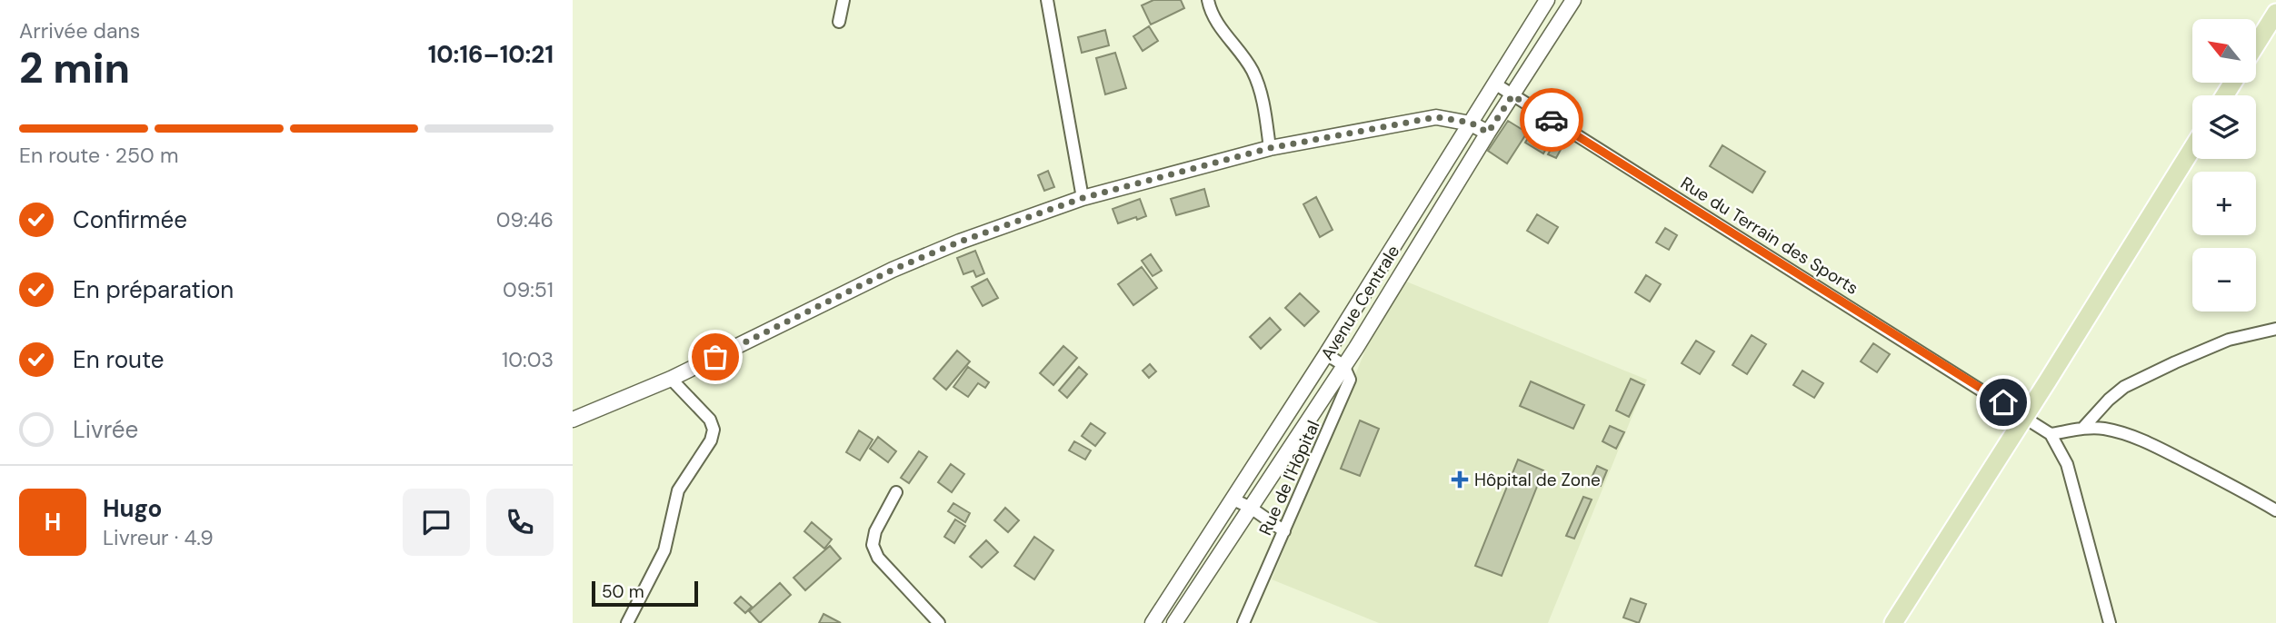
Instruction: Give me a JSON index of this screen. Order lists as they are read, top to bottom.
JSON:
{
  "streets": {
    "street": ["Rue du Terrain des Sports", "Avenue Centrale", "Rue de l'Hôpital"]
  },
  "crossings": [
    ["Rue du Terrain des Sports", "Avenue Centrale"],
    ["Avenue Centrale", "Rue de l'Hôpital"]
  ],
  "places": {
    "health": ["Hôpital de Zone"]
  },
  "scale_bar": "50 m",
  "north": "top left",
  "page": {
    "heading": ["2 min", "Arrivée dans", "10:16–10:21"],
    "panel": ["Hugo", "Livreur · 4.9"],
    "map_buttons": ["+", "−"],
    "bar": "En route · 250 m",
    "list": [
      ["Confirmée", "09:46"],
      ["En préparation", "09:51"],
      ["En route", "10:03"],
      "Livrée"
    ],
    "round": "H",
    "scale": "50 m"
  }
}
